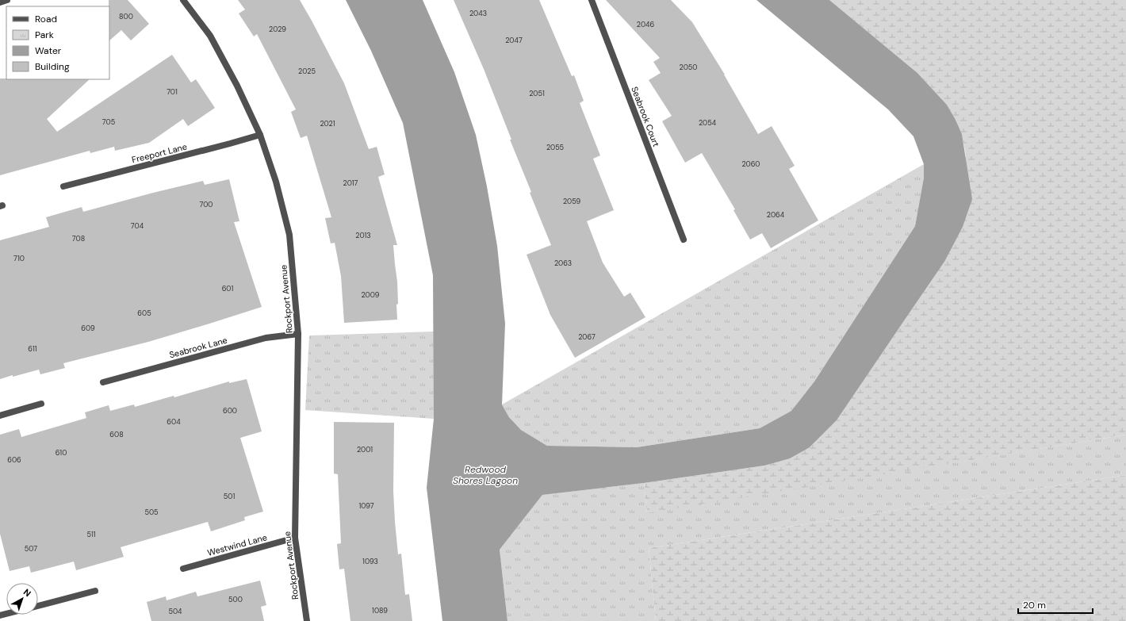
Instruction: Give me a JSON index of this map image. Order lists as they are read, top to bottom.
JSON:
{
  "streets": {
    "street": [
      "Seabrook Court",
      "Freeport Lane",
      "Rockport Avenue",
      "Seabrook Lane",
      "Westwind Lane"
    ]
  },
  "crossings": [
    ["Freeport Lane", "Rockport Avenue"],
    ["Rockport Avenue", "Seabrook Lane"],
    ["Rockport Avenue", "Westwind Lane"]
  ],
  "water": ["Redwood Shores Lagoon"],
  "house_numbers": [
    "2043",
    "800",
    "2046",
    "2029",
    "2047",
    "2050",
    "2025",
    "701",
    "2051",
    "705",
    "2054",
    "2021",
    "2055",
    "2060",
    "2017",
    "2059",
    "700",
    "2064",
    "704",
    "2013",
    "708",
    "710",
    "2063",
    "601",
    "2009",
    "605",
    "609",
    "2067",
    "611",
    "600",
    "604",
    "608",
    "2001",
    "610",
    "606",
    "501",
    "1097",
    "505",
    "511",
    "507",
    "1093",
    "500",
    "1089",
    "504"
  ],
  "legend": [
    "Road",
    "Park",
    "Water",
    "Building"
  ],
  "scale_bar": "20 m",
  "north": "top right"
}
